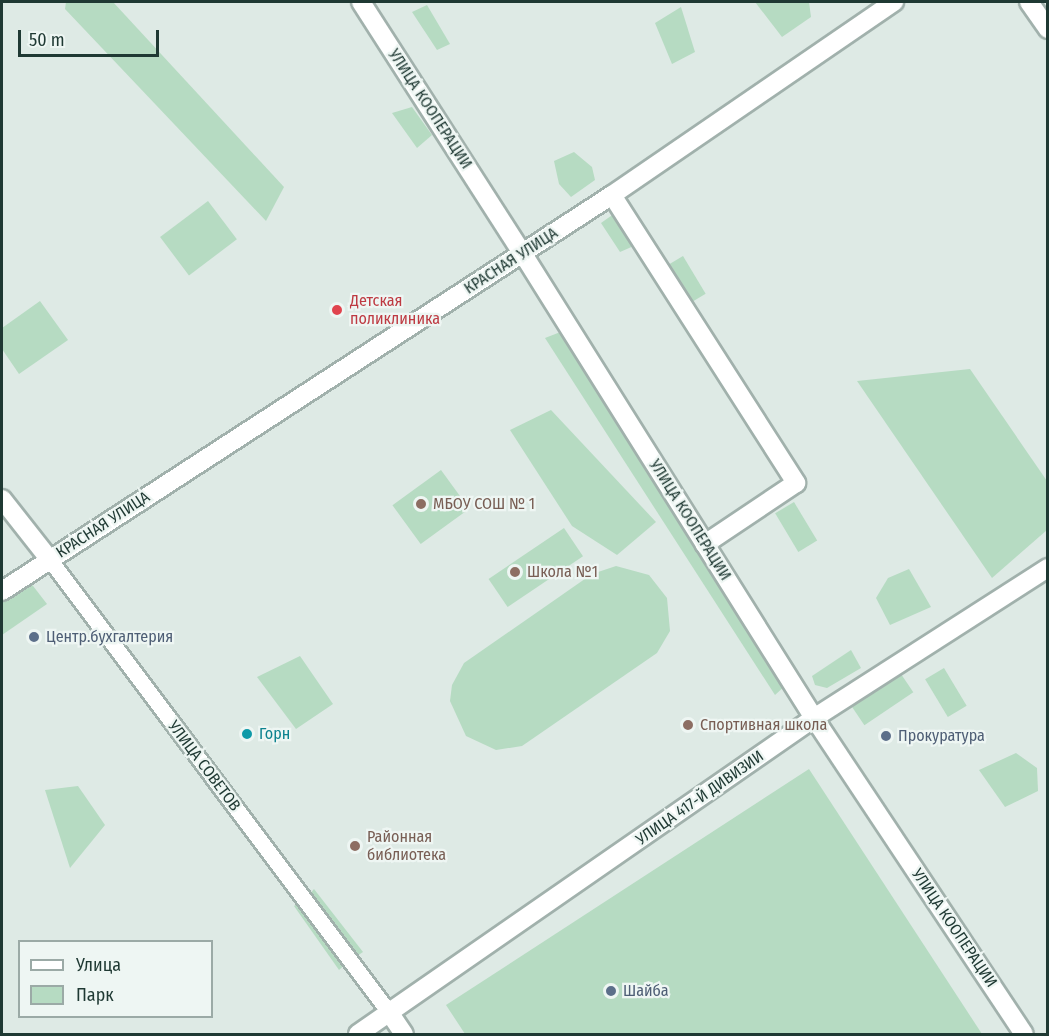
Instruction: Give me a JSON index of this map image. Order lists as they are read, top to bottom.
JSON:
{
  "streets": {
    "street": [
      "УЛИЦА КООПЕРАЦИИ",
      "КРАСНАЯ УЛИЦА",
      "УЛИЦА СОВЕТОВ",
      "УЛИЦА 417-Й ДИВИЗИИ"
    ]
  },
  "crossings": [
    ["УЛИЦА КООПЕРАЦИИ", "КРАСНАЯ УЛИЦА"],
    ["УЛИЦА КООПЕРАЦИИ", "УЛИЦА 417-Й ДИВИЗИИ"],
    ["КРАСНАЯ УЛИЦА", "УЛИЦА СОВЕТОВ"],
    ["УЛИЦА СОВЕТОВ", "УЛИЦА 417-Й ДИВИЗИИ"]
  ],
  "places": [
    "Детская поликлиника",
    "МБОУ СОШ № 1",
    "Школа №1",
    "Центр.бухгалтерия",
    "Спортивная школа",
    "Горн",
    "Прокуратура",
    "Районная библиотека",
    "Шайба"
  ],
  "legend": ["Улица", "Парк"],
  "scale_bar": "50 m"
}
